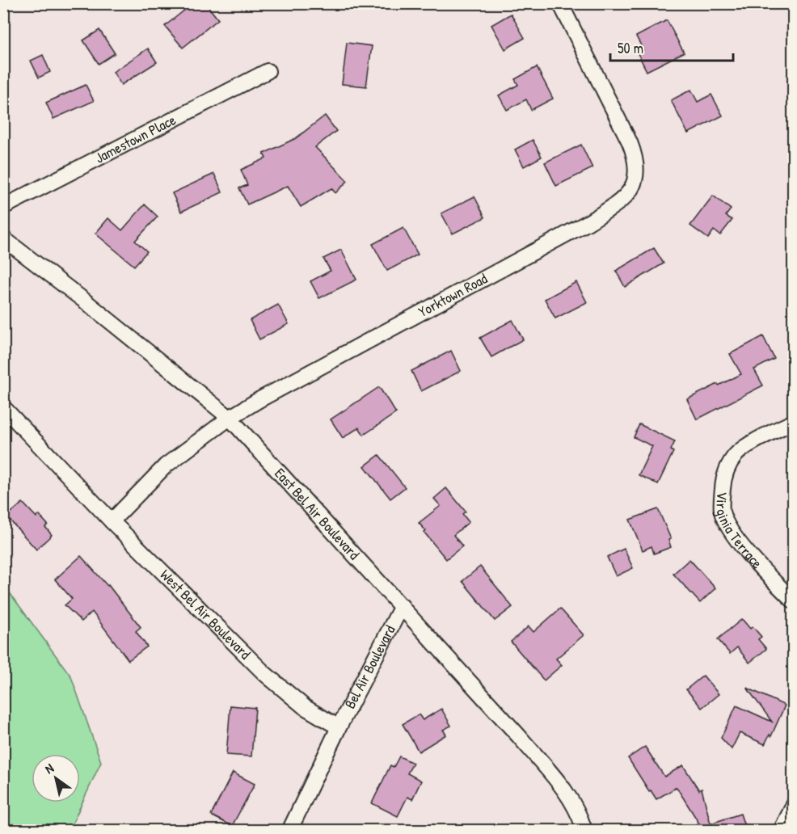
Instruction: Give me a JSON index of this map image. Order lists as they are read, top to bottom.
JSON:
{
  "streets": {
    "street": [
      "Jamestown Place",
      "Yorktown Road",
      "East Bel Air Boulevard",
      "Virginia Terrace",
      "West Bel Air Boulevard",
      "Bel Air Boulevard"
    ]
  },
  "crossings": [
    ["Yorktown Road", "East Bel Air Boulevard"],
    ["Yorktown Road", "West Bel Air Boulevard"],
    ["East Bel Air Boulevard", "Bel Air Boulevard"],
    ["West Bel Air Boulevard", "Bel Air Boulevard"]
  ],
  "scale_bar": "50 m",
  "north": "top left"
}
